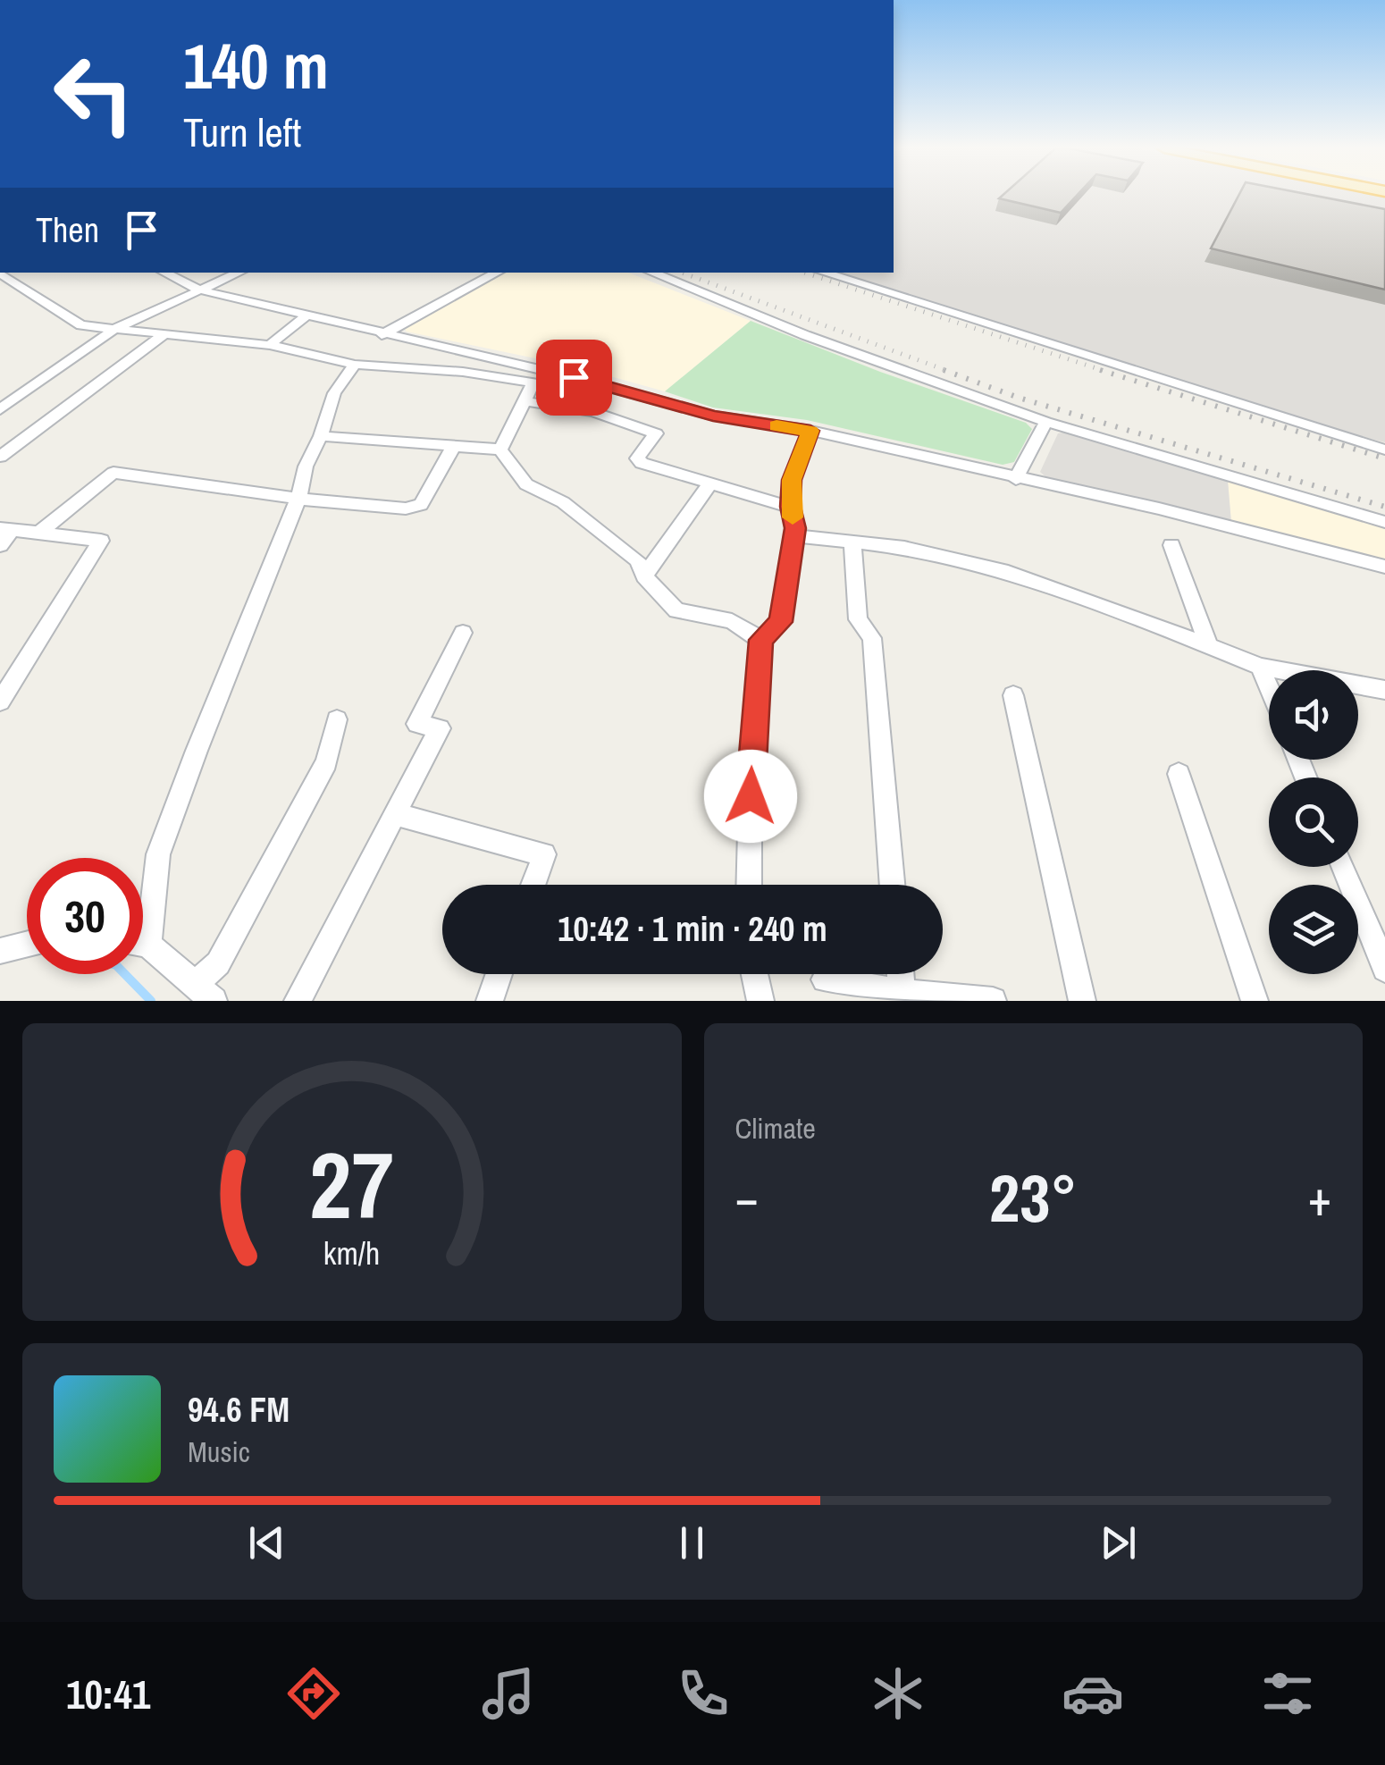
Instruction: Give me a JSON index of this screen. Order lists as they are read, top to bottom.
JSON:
{
  "page": {
    "turn": ["140 m", "Turn left"],
    "then": "Then",
    "limit": "30",
    "trip": "10:42 · 1 min · 240 m",
    "tile": "Climate",
    "heat": ["−", "23°", "+"],
    "song": ["94.6 FM", "Music"],
    "tabs": "10:41",
    "gauge": ["27", "km/h"]
  }
}
